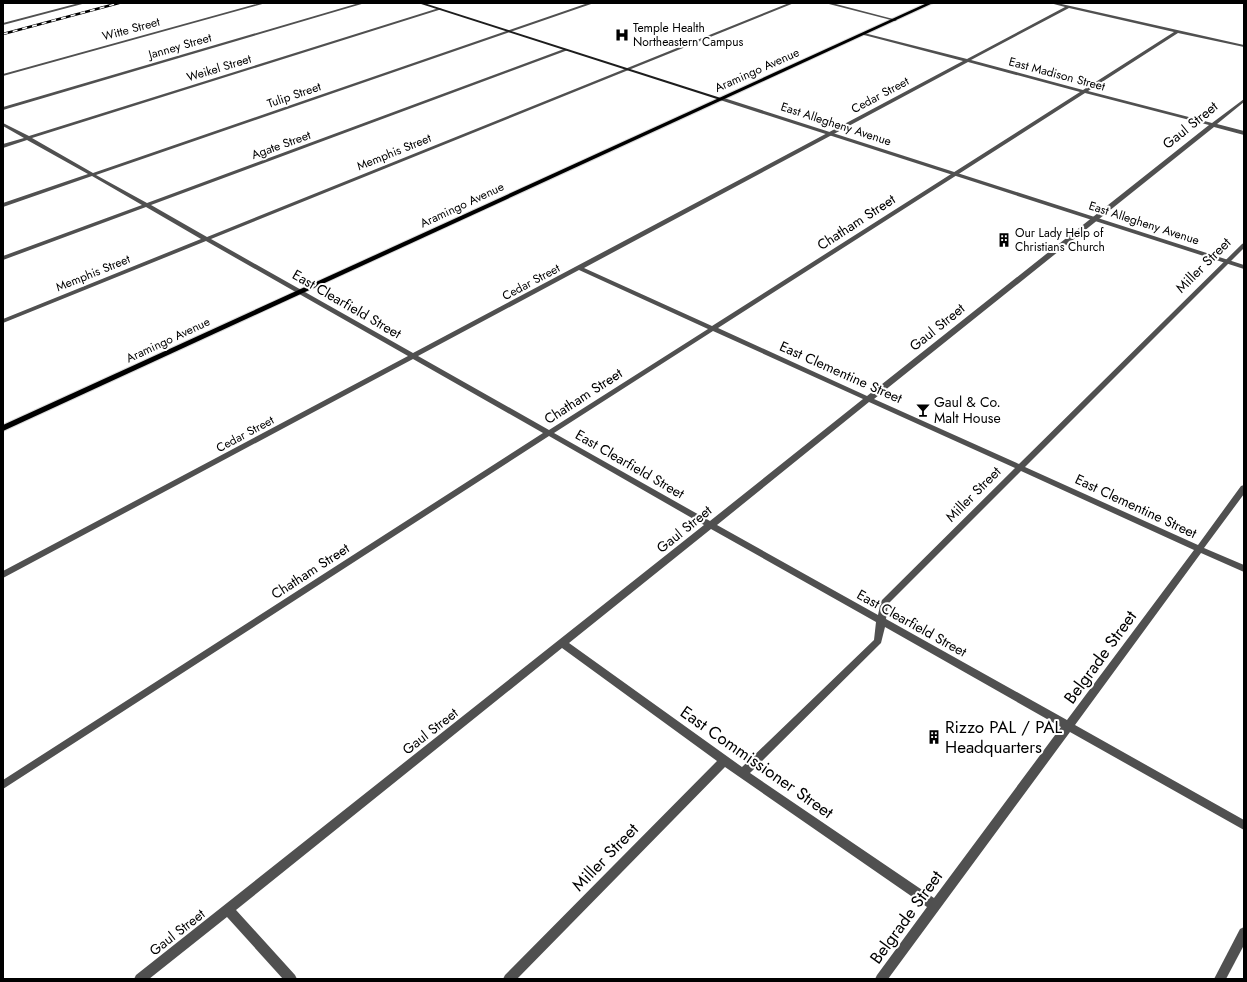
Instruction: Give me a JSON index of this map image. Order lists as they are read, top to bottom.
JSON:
{
  "streets": {
    "main road": ["Aramingo Avenue", "East Allegheny Avenue"],
    "street": [
      "Witte Street",
      "Janney Street",
      "Weikel Street",
      "East Madison Street",
      "Tulip Street",
      "Cedar Street",
      "Gaul Street",
      "Agate Street",
      "Memphis Street",
      "Chatham Street",
      "Miller Street",
      "East Clearfield Street",
      "East Clementine Street",
      "Belgrade Street",
      "East Commissioner Street"
    ]
  },
  "crossings": [
    ["Weikel Street", "East Allegheny Avenue"],
    ["Weikel Street", "East Clearfield Street"],
    ["Aramingo Avenue", "East Madison Street"],
    ["Aramingo Avenue", "East Allegheny Avenue"],
    ["Aramingo Avenue", "East Clearfield Street"],
    ["East Madison Street", "Cedar Street"],
    ["East Madison Street", "Gaul Street"],
    ["East Madison Street", "Chatham Street"],
    ["Tulip Street", "East Allegheny Avenue"],
    ["Tulip Street", "East Clearfield Street"],
    ["Cedar Street", "East Allegheny Avenue"],
    ["Cedar Street", "East Clearfield Street"],
    ["Cedar Street", "East Clementine Street"],
    ["East Allegheny Avenue", "Gaul Street"],
    ["East Allegheny Avenue", "Agate Street"],
    ["East Allegheny Avenue", "Memphis Street"],
    ["East Allegheny Avenue", "Chatham Street"],
    ["East Allegheny Avenue", "Miller Street"],
    ["Gaul Street", "East Clearfield Street"],
    ["Gaul Street", "East Clementine Street"],
    ["Gaul Street", "East Commissioner Street"],
    ["Agate Street", "East Clearfield Street"],
    ["Memphis Street", "East Clearfield Street"],
    ["Chatham Street", "East Clearfield Street"],
    ["Chatham Street", "East Clementine Street"],
    ["Miller Street", "East Clearfield Street"],
    ["Miller Street", "East Clementine Street"],
    ["Miller Street", "East Commissioner Street"],
    ["East Clearfield Street", "Belgrade Street"],
    ["East Clementine Street", "Belgrade Street"],
    ["Belgrade Street", "East Commissioner Street"]
  ],
  "places": {
    "hospital": ["Temple Health Northeastern Campus"],
    "building": ["Our Lady Help of Christians Church", "Rizzo PAL / PAL Headquarters"],
    "bar": ["Gaul & Co. Malt House"]
  }
}
